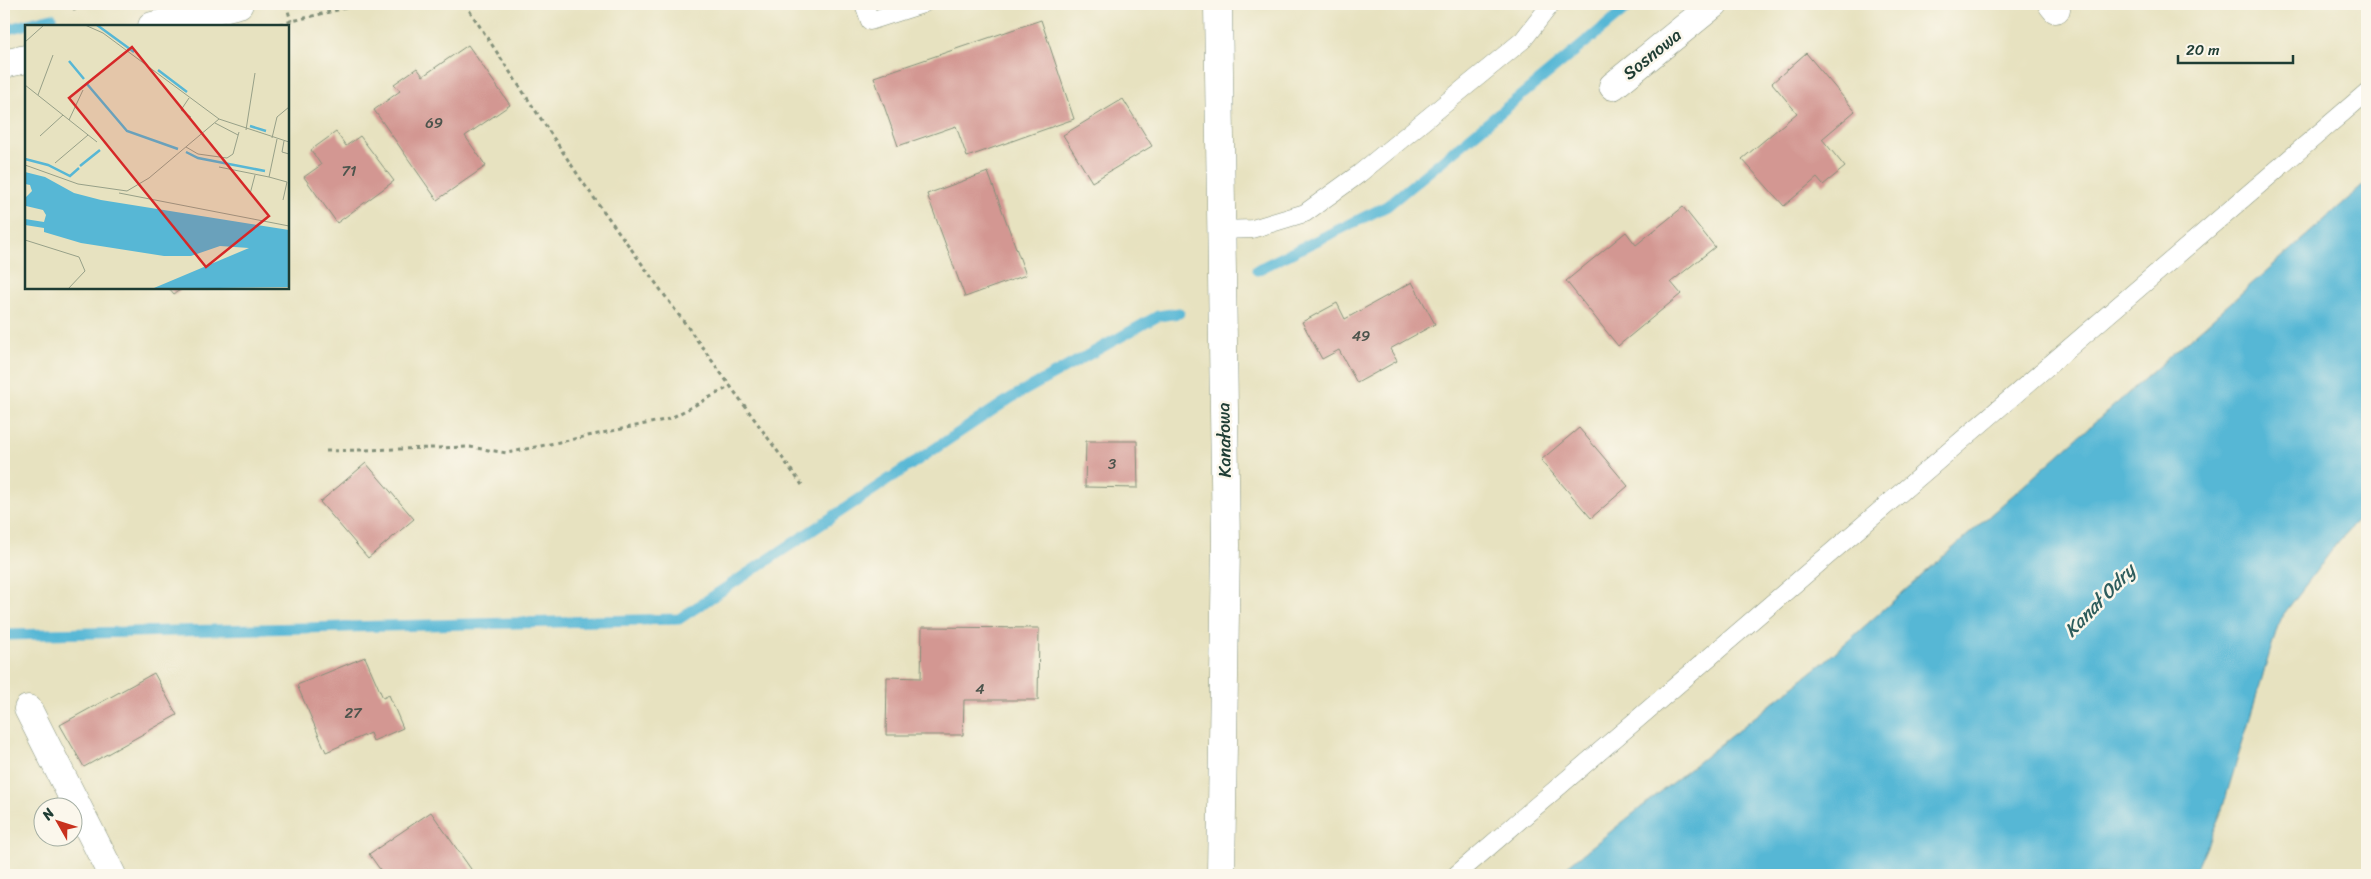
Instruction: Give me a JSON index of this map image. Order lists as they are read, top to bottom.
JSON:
{
  "streets": {
    "street": ["Sosnowa", "Kanałowa"]
  },
  "water": ["Kanał Odry"],
  "house_numbers": [
    "69",
    "71",
    "49",
    "3",
    "4",
    "27"
  ],
  "scale_bar": "20 m",
  "north": "top left"
}
